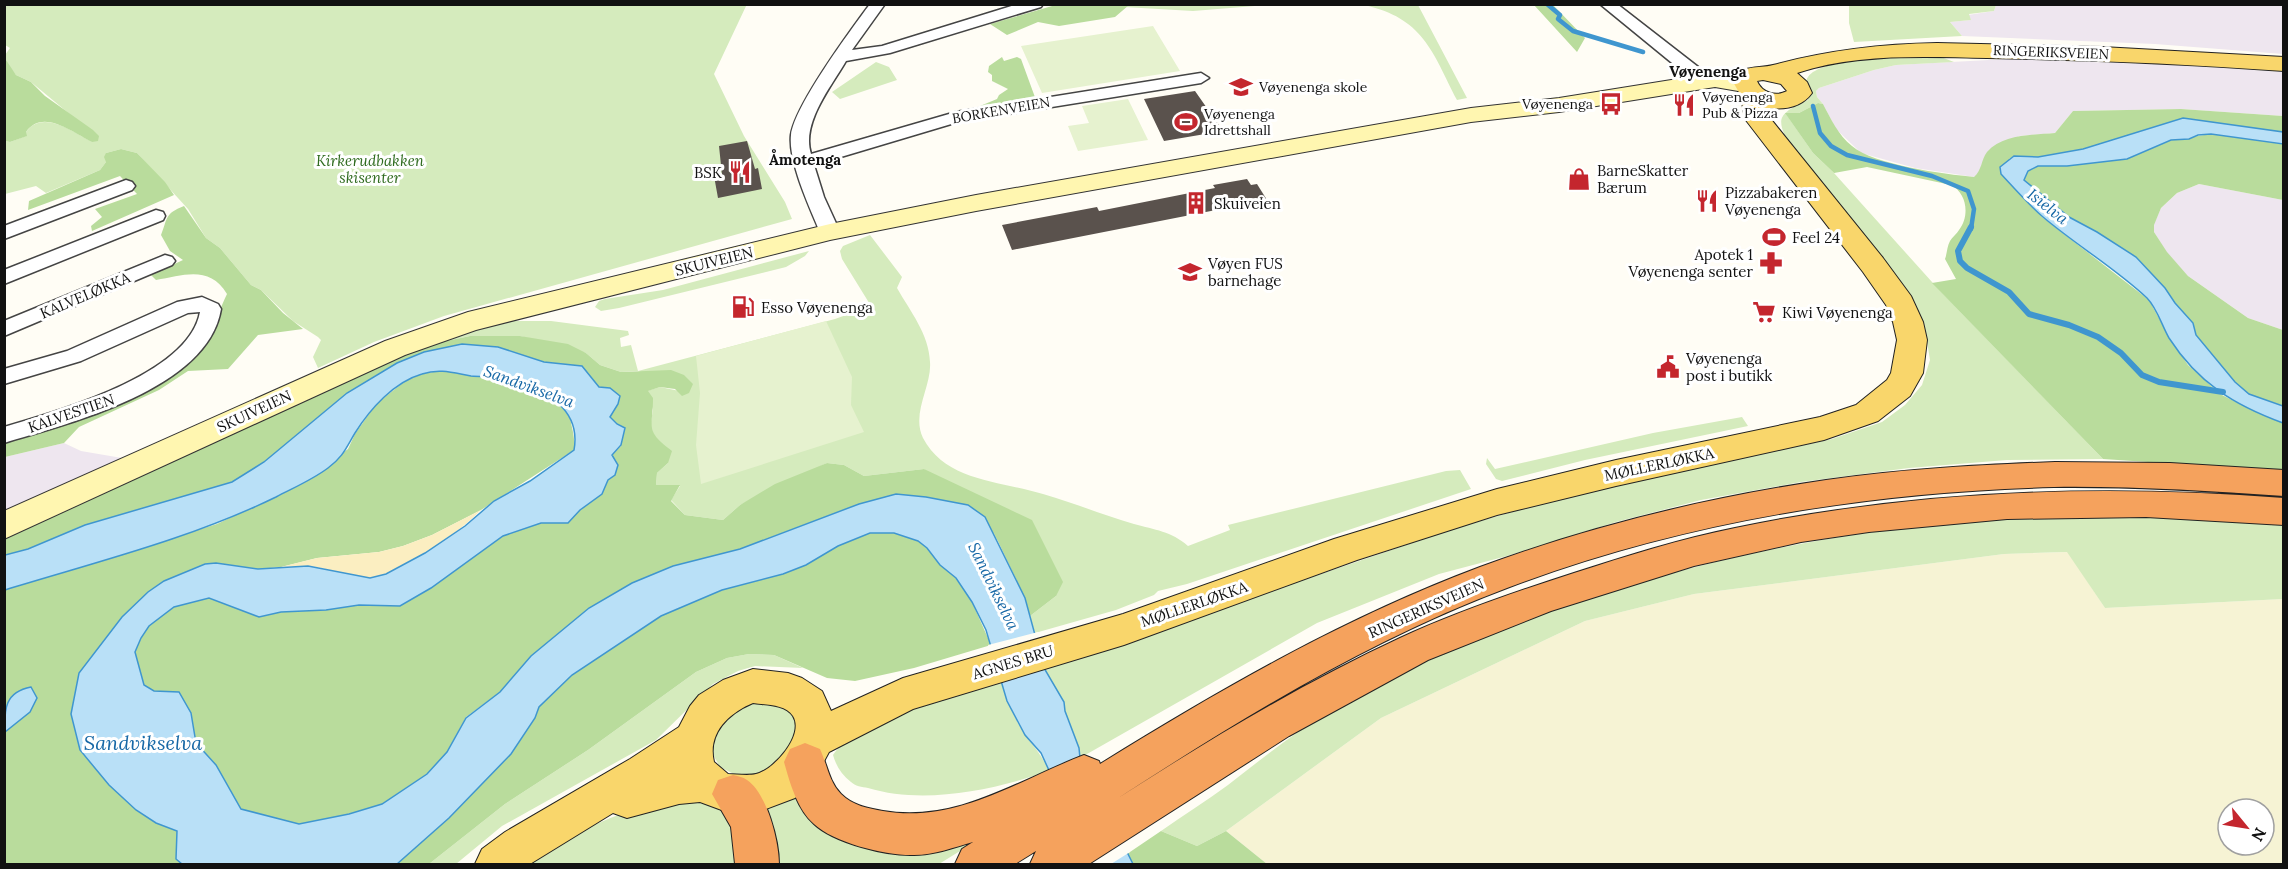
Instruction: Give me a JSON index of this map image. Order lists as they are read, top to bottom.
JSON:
{
  "streets": {
    "main road": [
      "RINGERIKSVEIEN",
      "SKUIVEIEN",
      "MØLLERLØKKA",
      "AGNES BRU"
    ],
    "street": ["BORKENVEIEN", "KALVELØKKA", "KALVESTIEN"]
  },
  "crossings": [
    ["RINGERIKSVEIEN", "SKUIVEIEN"],
    ["RINGERIKSVEIEN", "MØLLERLØKKA"],
    ["SKUIVEIEN", "MØLLERLØKKA"],
    ["MØLLERLØKKA", "AGNES BRU"]
  ],
  "districts": ["Vøyenenga", "Åmotenga"],
  "water": ["Isielva", "Sandvikselva"],
  "parks": ["Kirkerudbakken skisenter"],
  "places": {
    "school or university": ["Vøyenenga skole", "Vøyen FUS barnehage"],
    "bus stop": ["Vøyenenga"],
    "restaurant": ["Vøyenenga Pub & Pizza", "BSK", "Pizzabakeren Vøyenenga"],
    "sports": ["Vøyenenga Idrettshall", "Feel 24"],
    "shop": ["BarneSkatter Bærum"],
    "building": ["Skuiveien"],
    "pharmacy": ["Apotek 1 Vøyenenga senter"],
    "fuel station": ["Esso Vøyenenga"],
    "supermarket": ["Kiwi Vøyenenga"],
    "public building": ["Vøyenenga post i butikk"]
  },
  "north": "bottom right"
}
